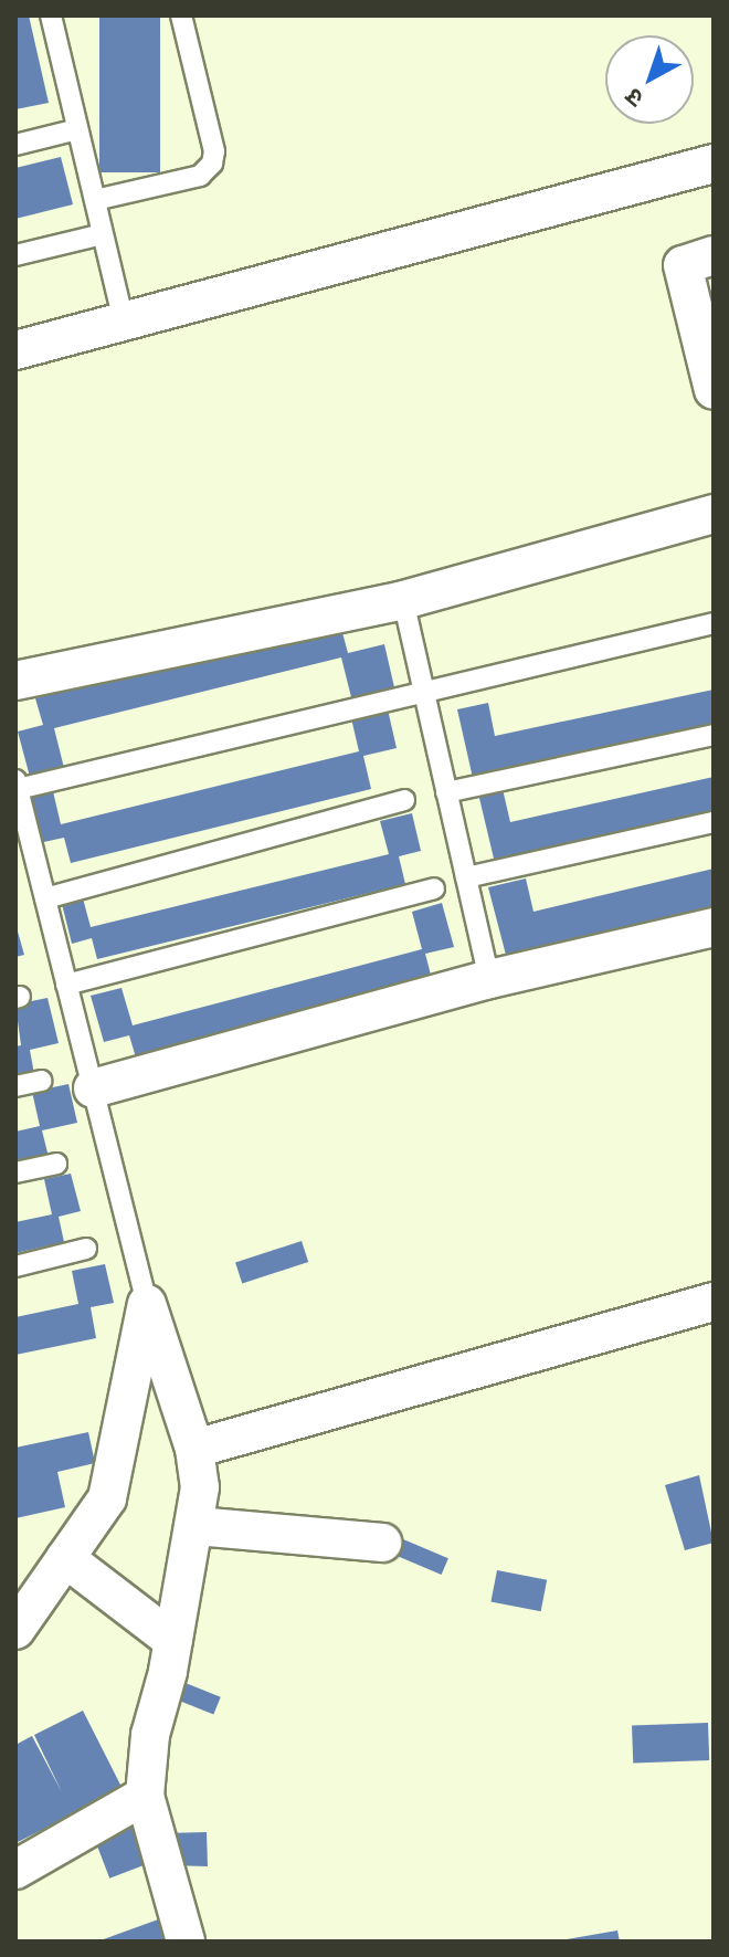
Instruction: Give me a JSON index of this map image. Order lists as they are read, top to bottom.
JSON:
{
  "north": "bottom left"
}
